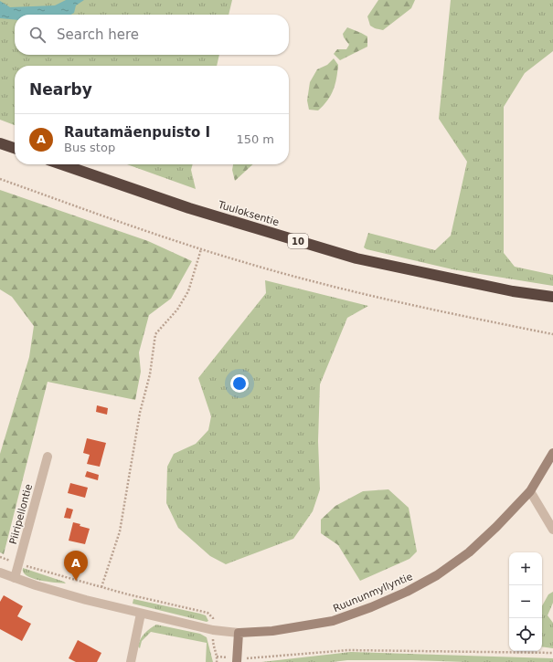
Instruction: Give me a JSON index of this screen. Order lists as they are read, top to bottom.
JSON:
{
  "streets": {
    "highway": ["Tuuloksentie", "10"],
    "street": ["Piiripellontie", "Ruununmyllyntie"]
  },
  "crossings": [
    ["Piiripellontie", "Ruununmyllyntie"]
  ],
  "page": {
    "search": "Search here",
    "heading": "Nearby",
    "list": [
      {
        "mark": "A",
        "name": "Rautamäenpuisto I",
        "note": "Bus stop",
        "value": "150 m"
      }
    ],
    "pins": "A",
    "map_buttons": ["+", "−"]
  }
}
